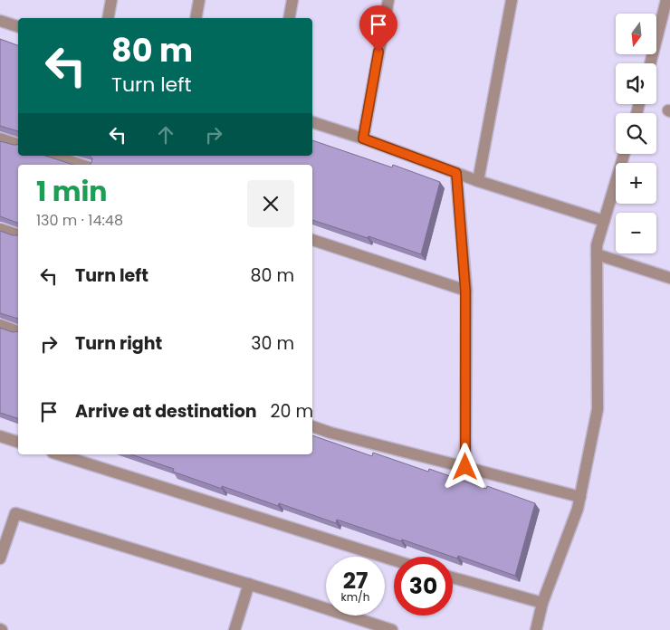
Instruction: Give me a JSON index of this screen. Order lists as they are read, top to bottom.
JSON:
{
  "north": "bottom",
  "page": {
    "map_buttons": ["+", "−"],
    "turn": ["80 m", "Turn left"],
    "heading": ["1 min", "130 m · 14:48"],
    "list": [
      {
        "name": "Turn left",
        "value": "80 m"
      },
      {
        "name": "Turn right",
        "value": "30 m"
      },
      {
        "name": "Arrive at destination",
        "value": "20 m"
      }
    ],
    "speed": "27 km/h",
    "limit": "30"
  }
}
